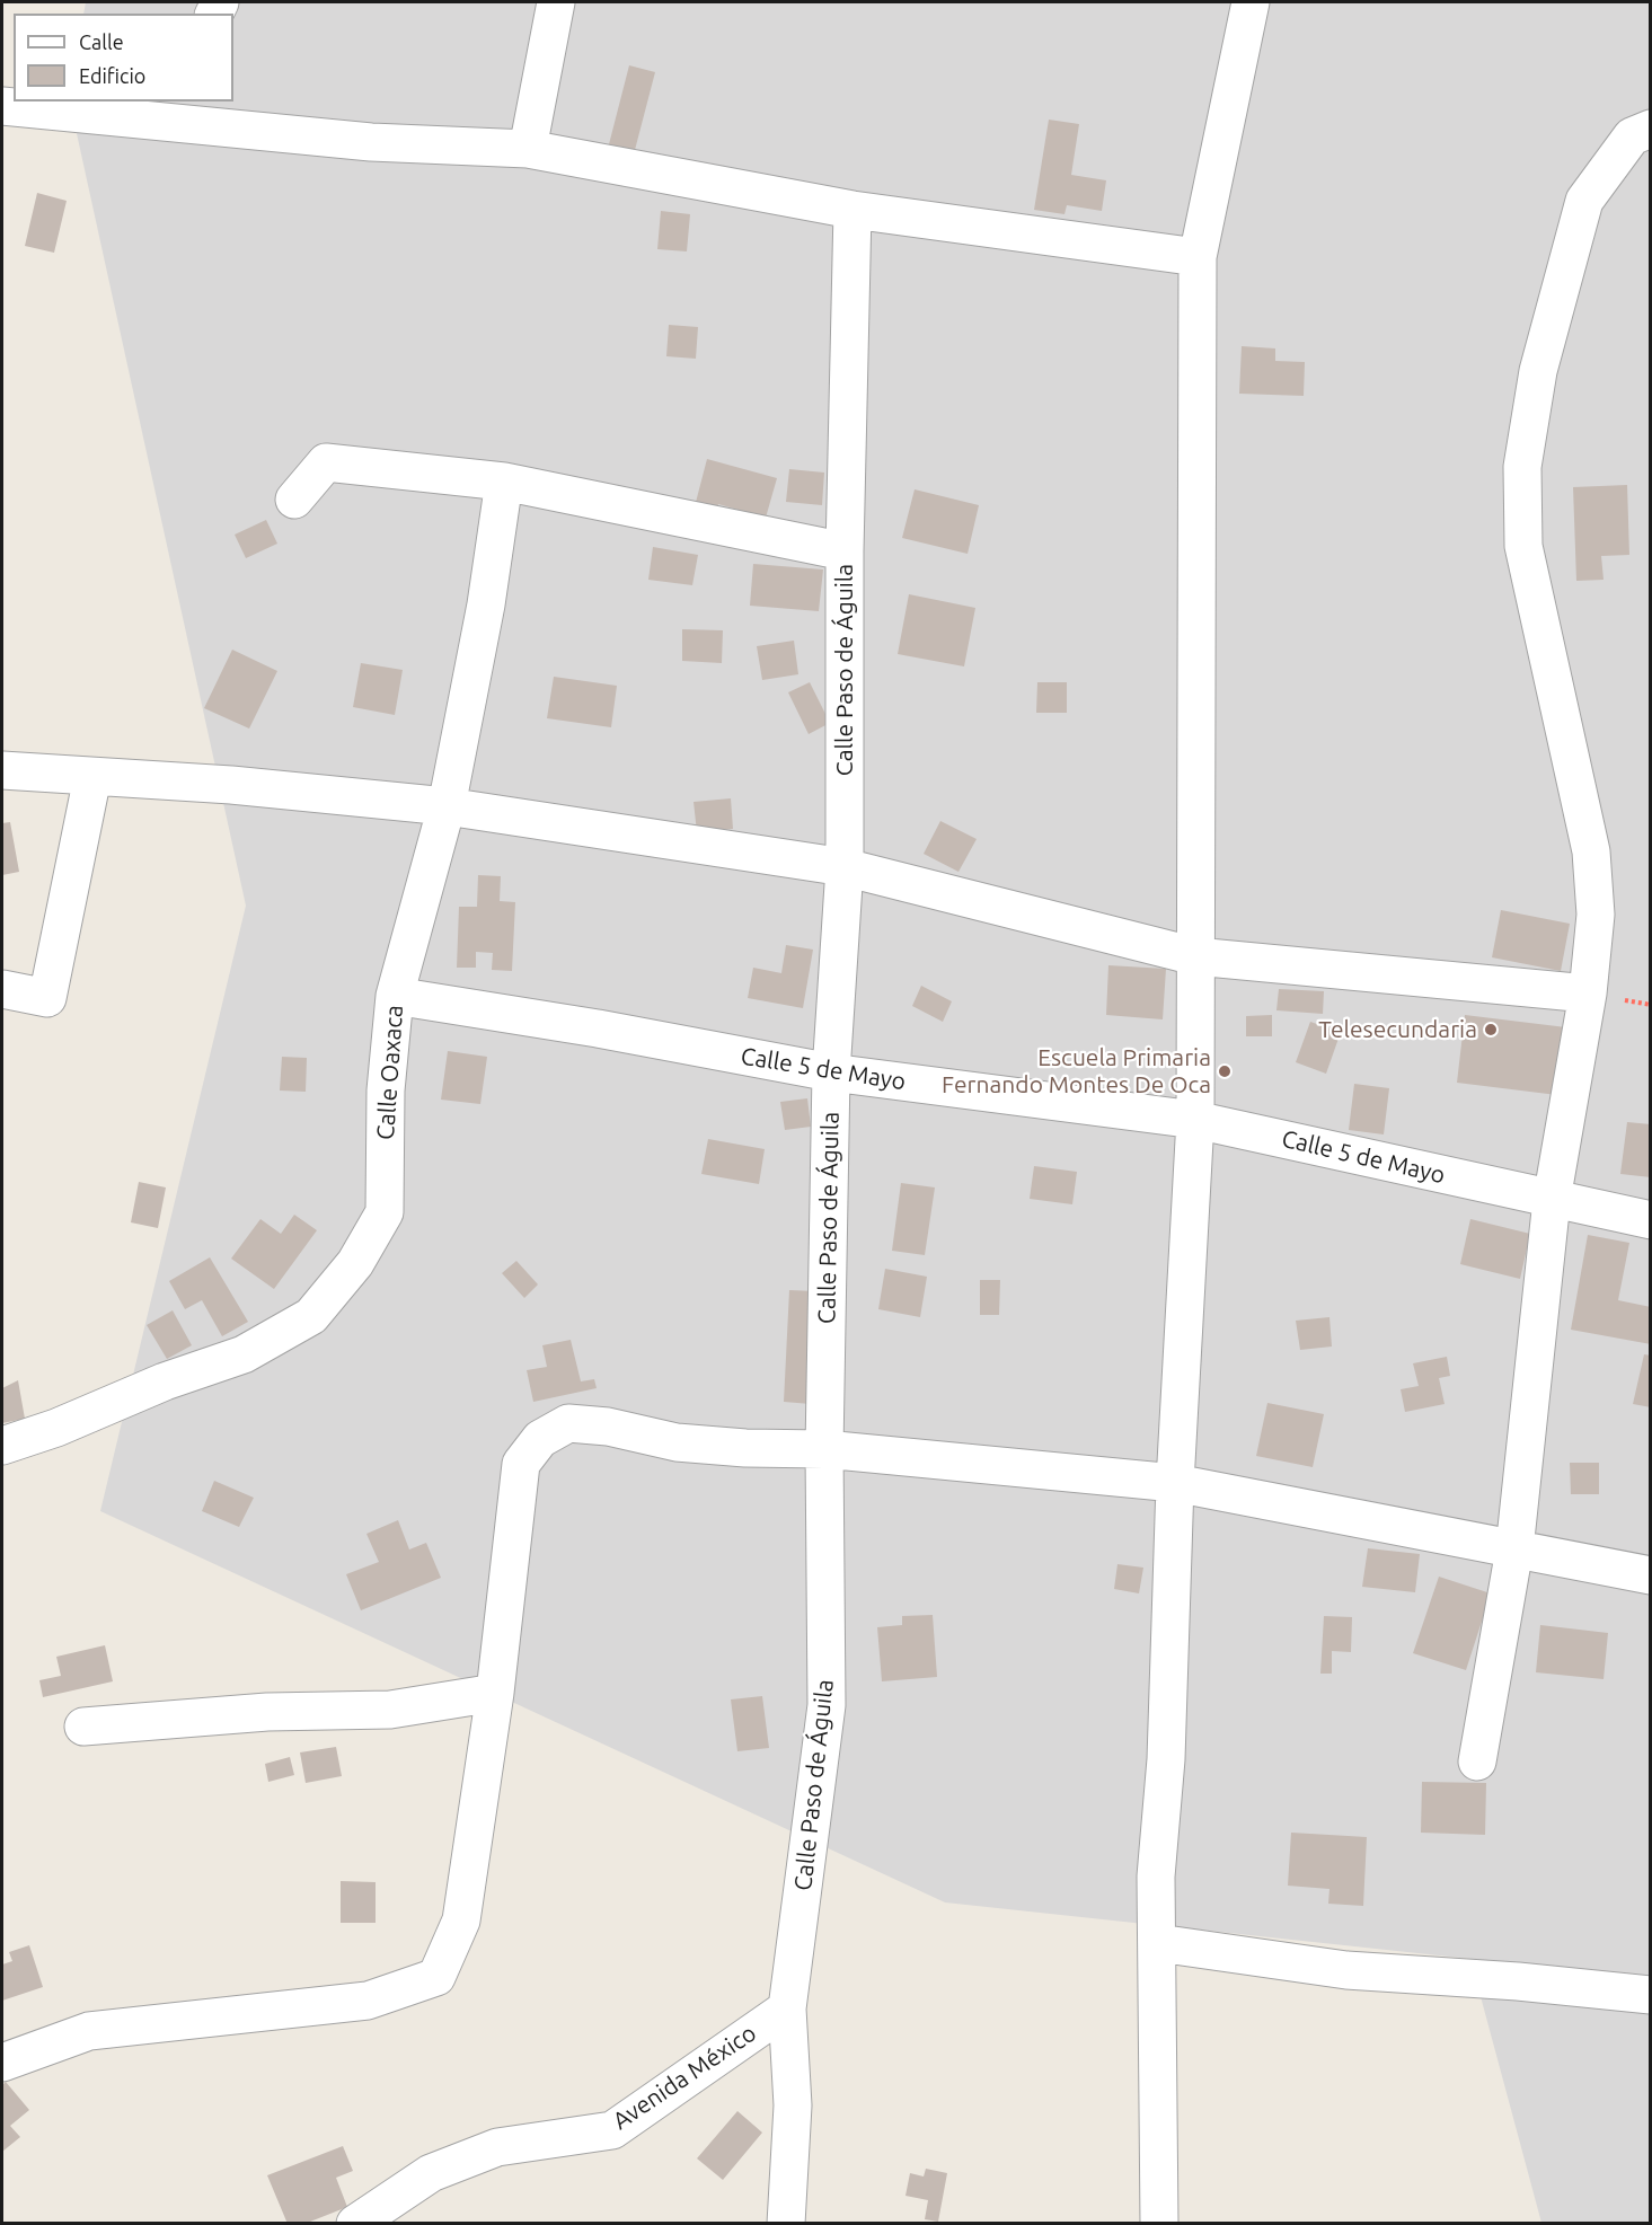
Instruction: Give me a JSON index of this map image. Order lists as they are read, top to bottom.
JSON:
{
  "streets": {
    "street": [
      "Calle Paso de Águila",
      "Calle 5 de Mayo",
      "Calle Oaxaca",
      "Avenida México"
    ]
  },
  "crossings": [
    ["Calle Paso de Águila", "Calle 5 de Mayo"],
    ["Calle Paso de Águila", "Avenida México"],
    ["Calle 5 de Mayo", "Calle Oaxaca"]
  ],
  "places": ["Telesecundaria", "Escuela Primaria Fernando Montes De Oca"],
  "legend": ["Calle", "Edificio"]
}
